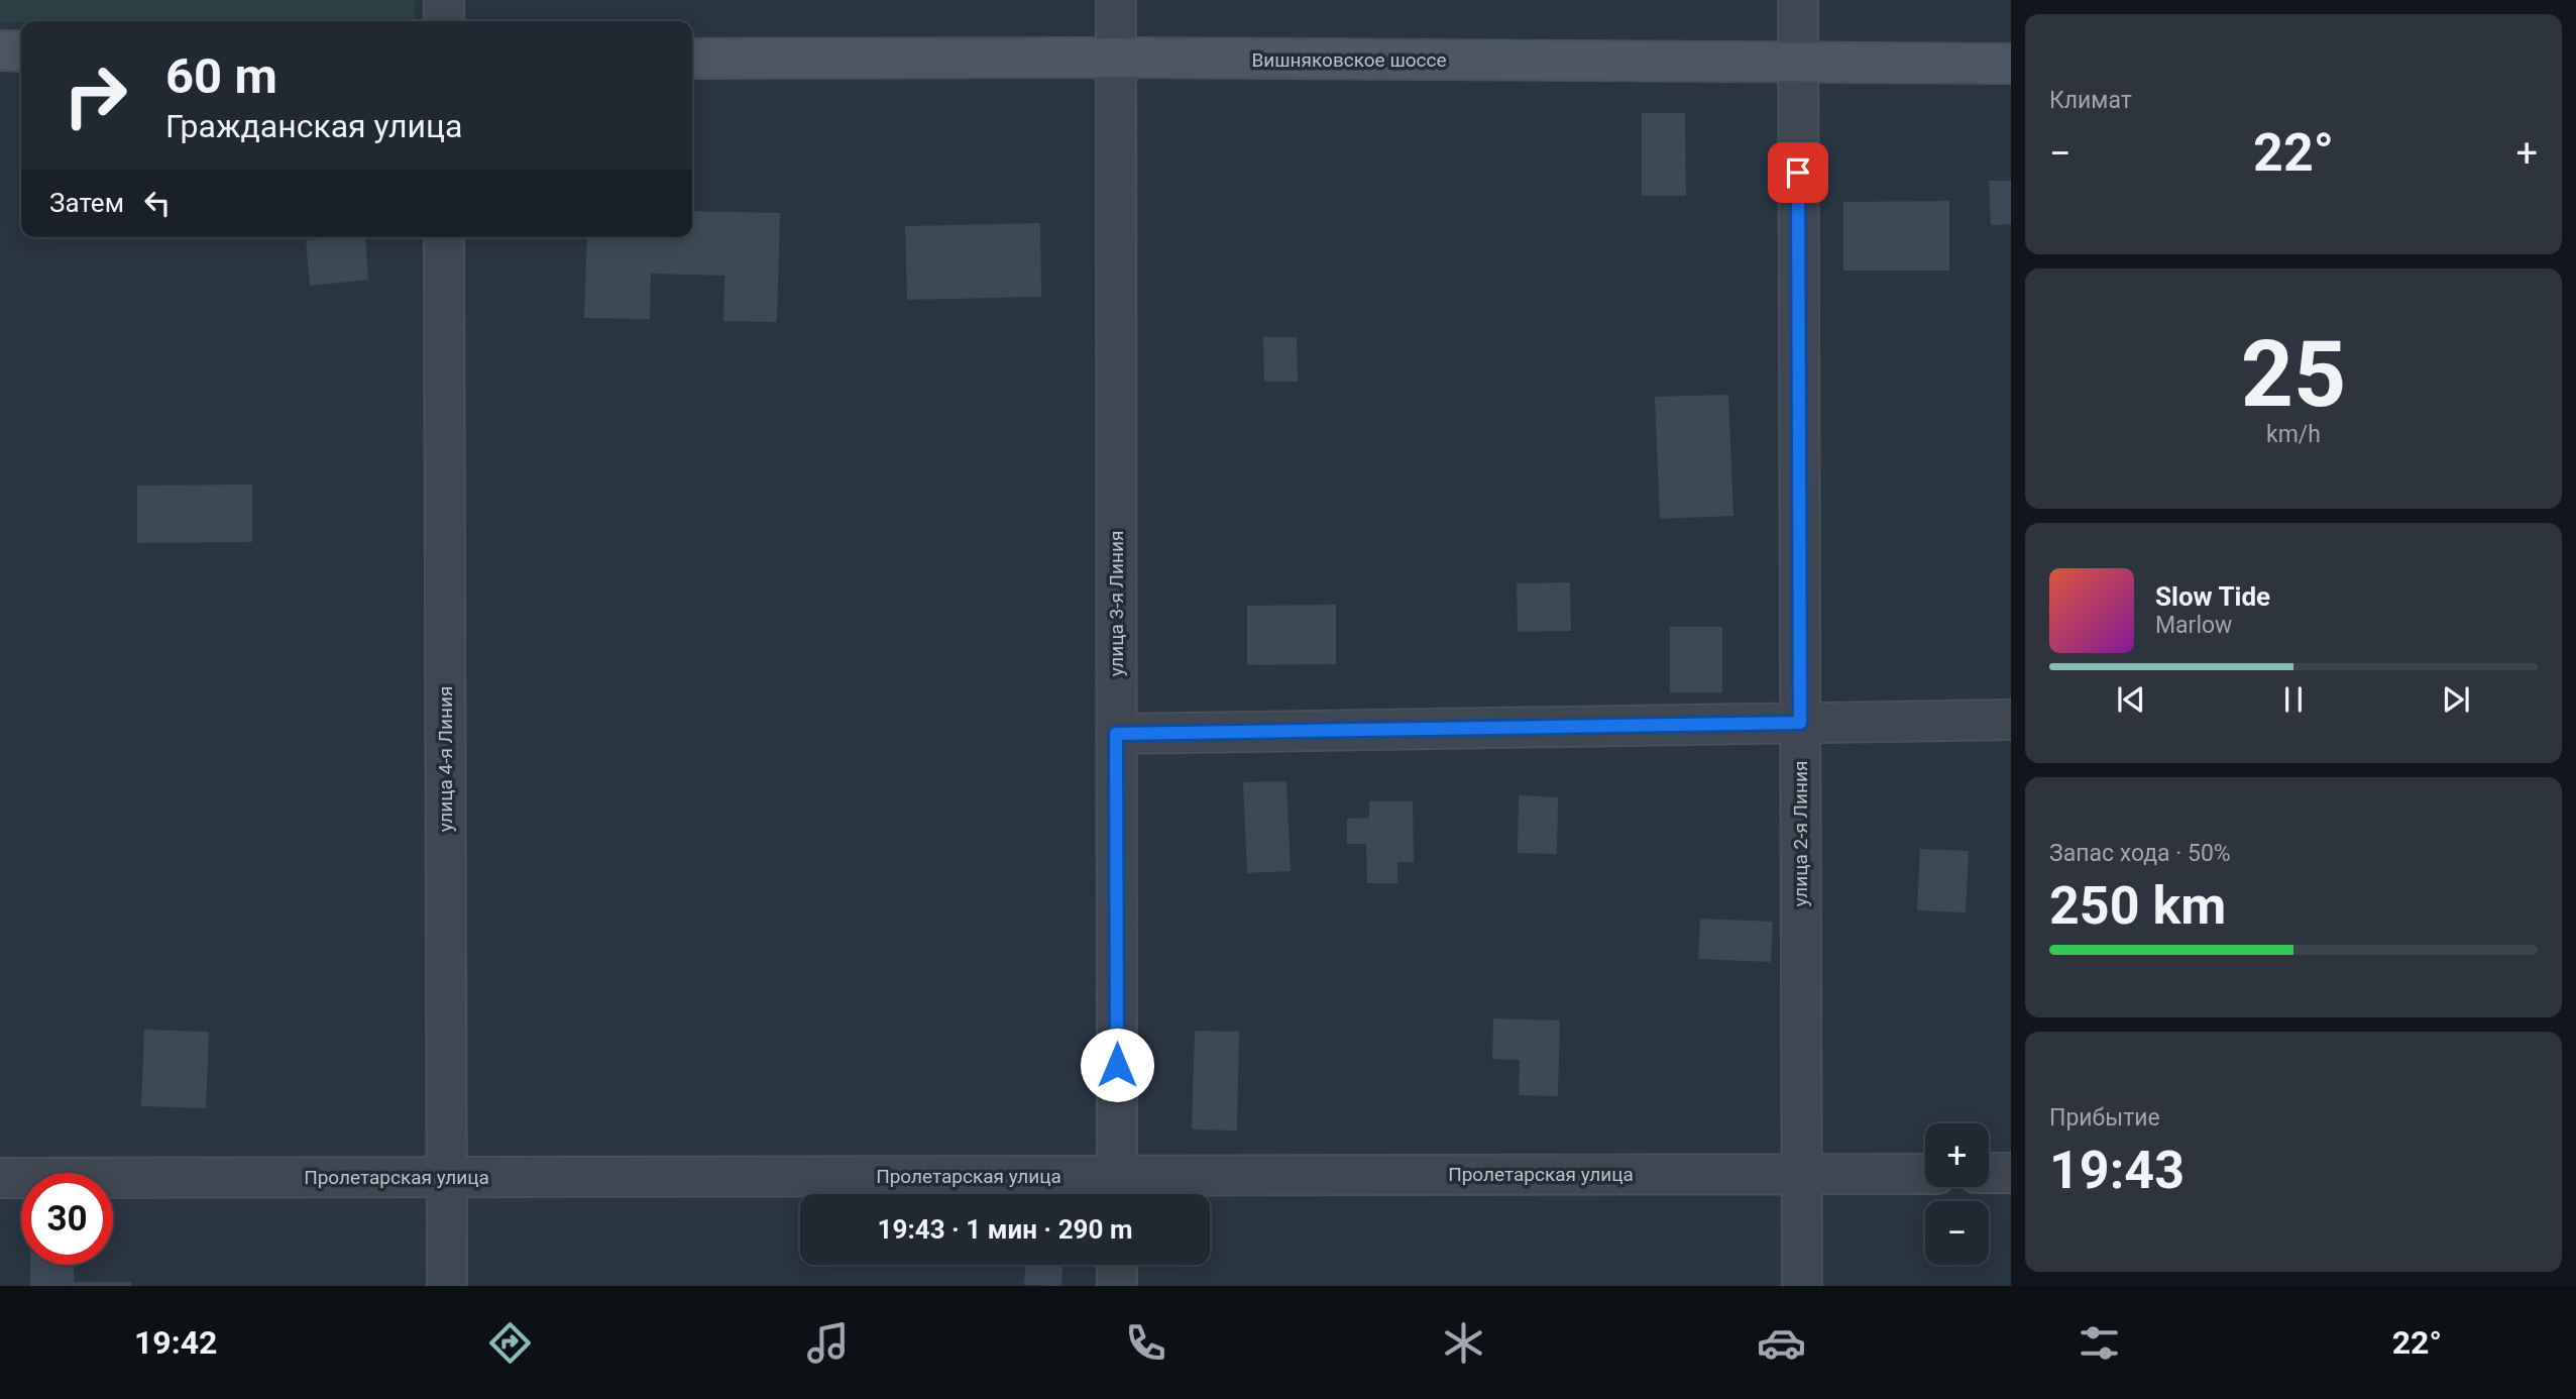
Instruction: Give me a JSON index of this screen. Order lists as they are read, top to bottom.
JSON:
{
  "streets": {
    "street": [
      "Вишняковское шоссе",
      "улица 3-я Линия",
      "улица 4-я Линия",
      "улица 2-я Линия",
      "Пролетарская улица"
    ]
  },
  "crossings": [
    ["Вишняковское шоссе", "улица 3-я Линия"],
    ["Вишняковское шоссе", "улица 2-я Линия"],
    ["улица 3-я Линия", "Пролетарская улица"],
    ["улица 4-я Линия", "Пролетарская улица"],
    ["улица 2-я Линия", "Пролетарская улица"]
  ],
  "page": {
    "tile": [
      "Климат",
      ["25", "km/h"],
      ["Запас хода · 50%", "250 km"],
      ["Прибытие", "19:43"]
    ],
    "turn": ["60 m", "Гражданская улица"],
    "heat": ["−", "22°", "+"],
    "then": "Затем",
    "song": ["Slow Tide", "Marlow"],
    "map_buttons": ["+", "−"],
    "limit": "30",
    "trip": "19:43 · 1 мин · 290 m",
    "tabs": ["19:42", "22°"]
  }
}
